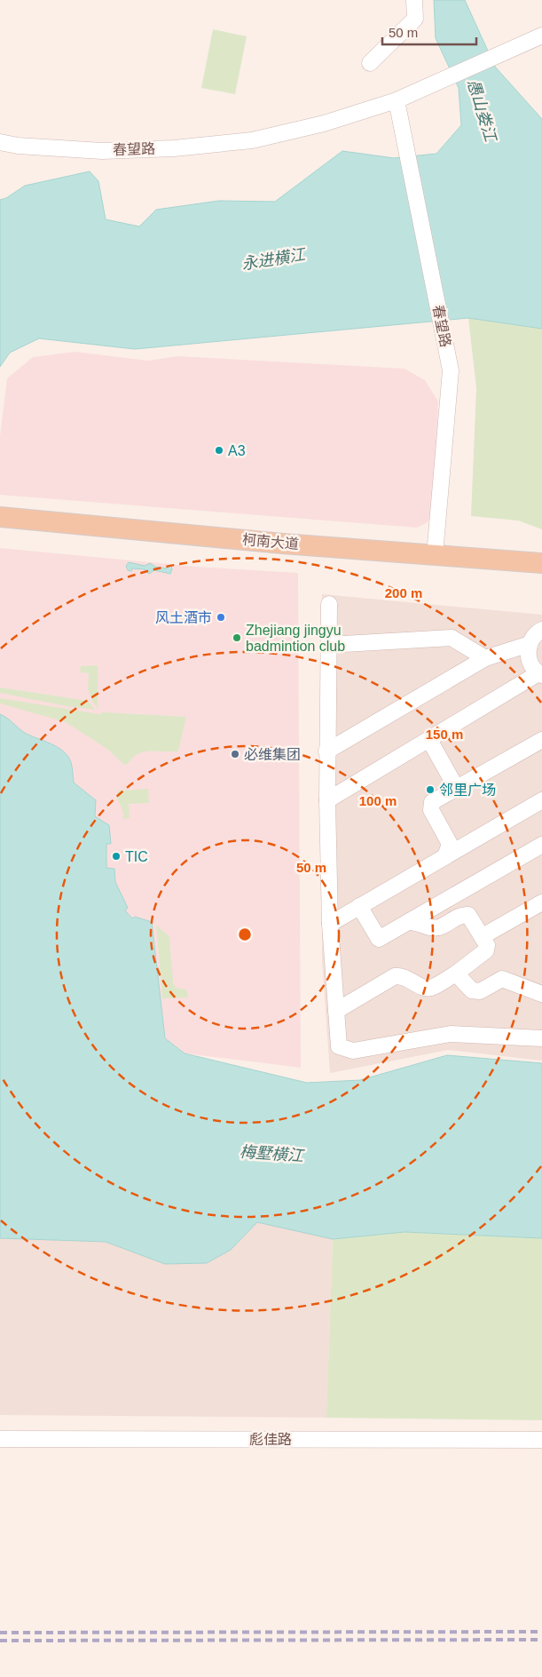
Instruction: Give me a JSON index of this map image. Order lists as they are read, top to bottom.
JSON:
{
  "streets": {
    "main road": ["柯南大道"],
    "street": ["春望路", "彪佳路"]
  },
  "crossings": [
    ["春望路", "柯南大道"]
  ],
  "water": ["愚山娄江", "永进横江", "梅墅横江"],
  "places": [
    "A3",
    "风土酒市",
    "Zhejiang jingyu badmintion club",
    "必维集团",
    "邻里广场",
    "TIC"
  ],
  "scale_bar": "50 m",
  "rings": [
    "200 m",
    "150 m",
    "100 m",
    "50 m"
  ]
}
